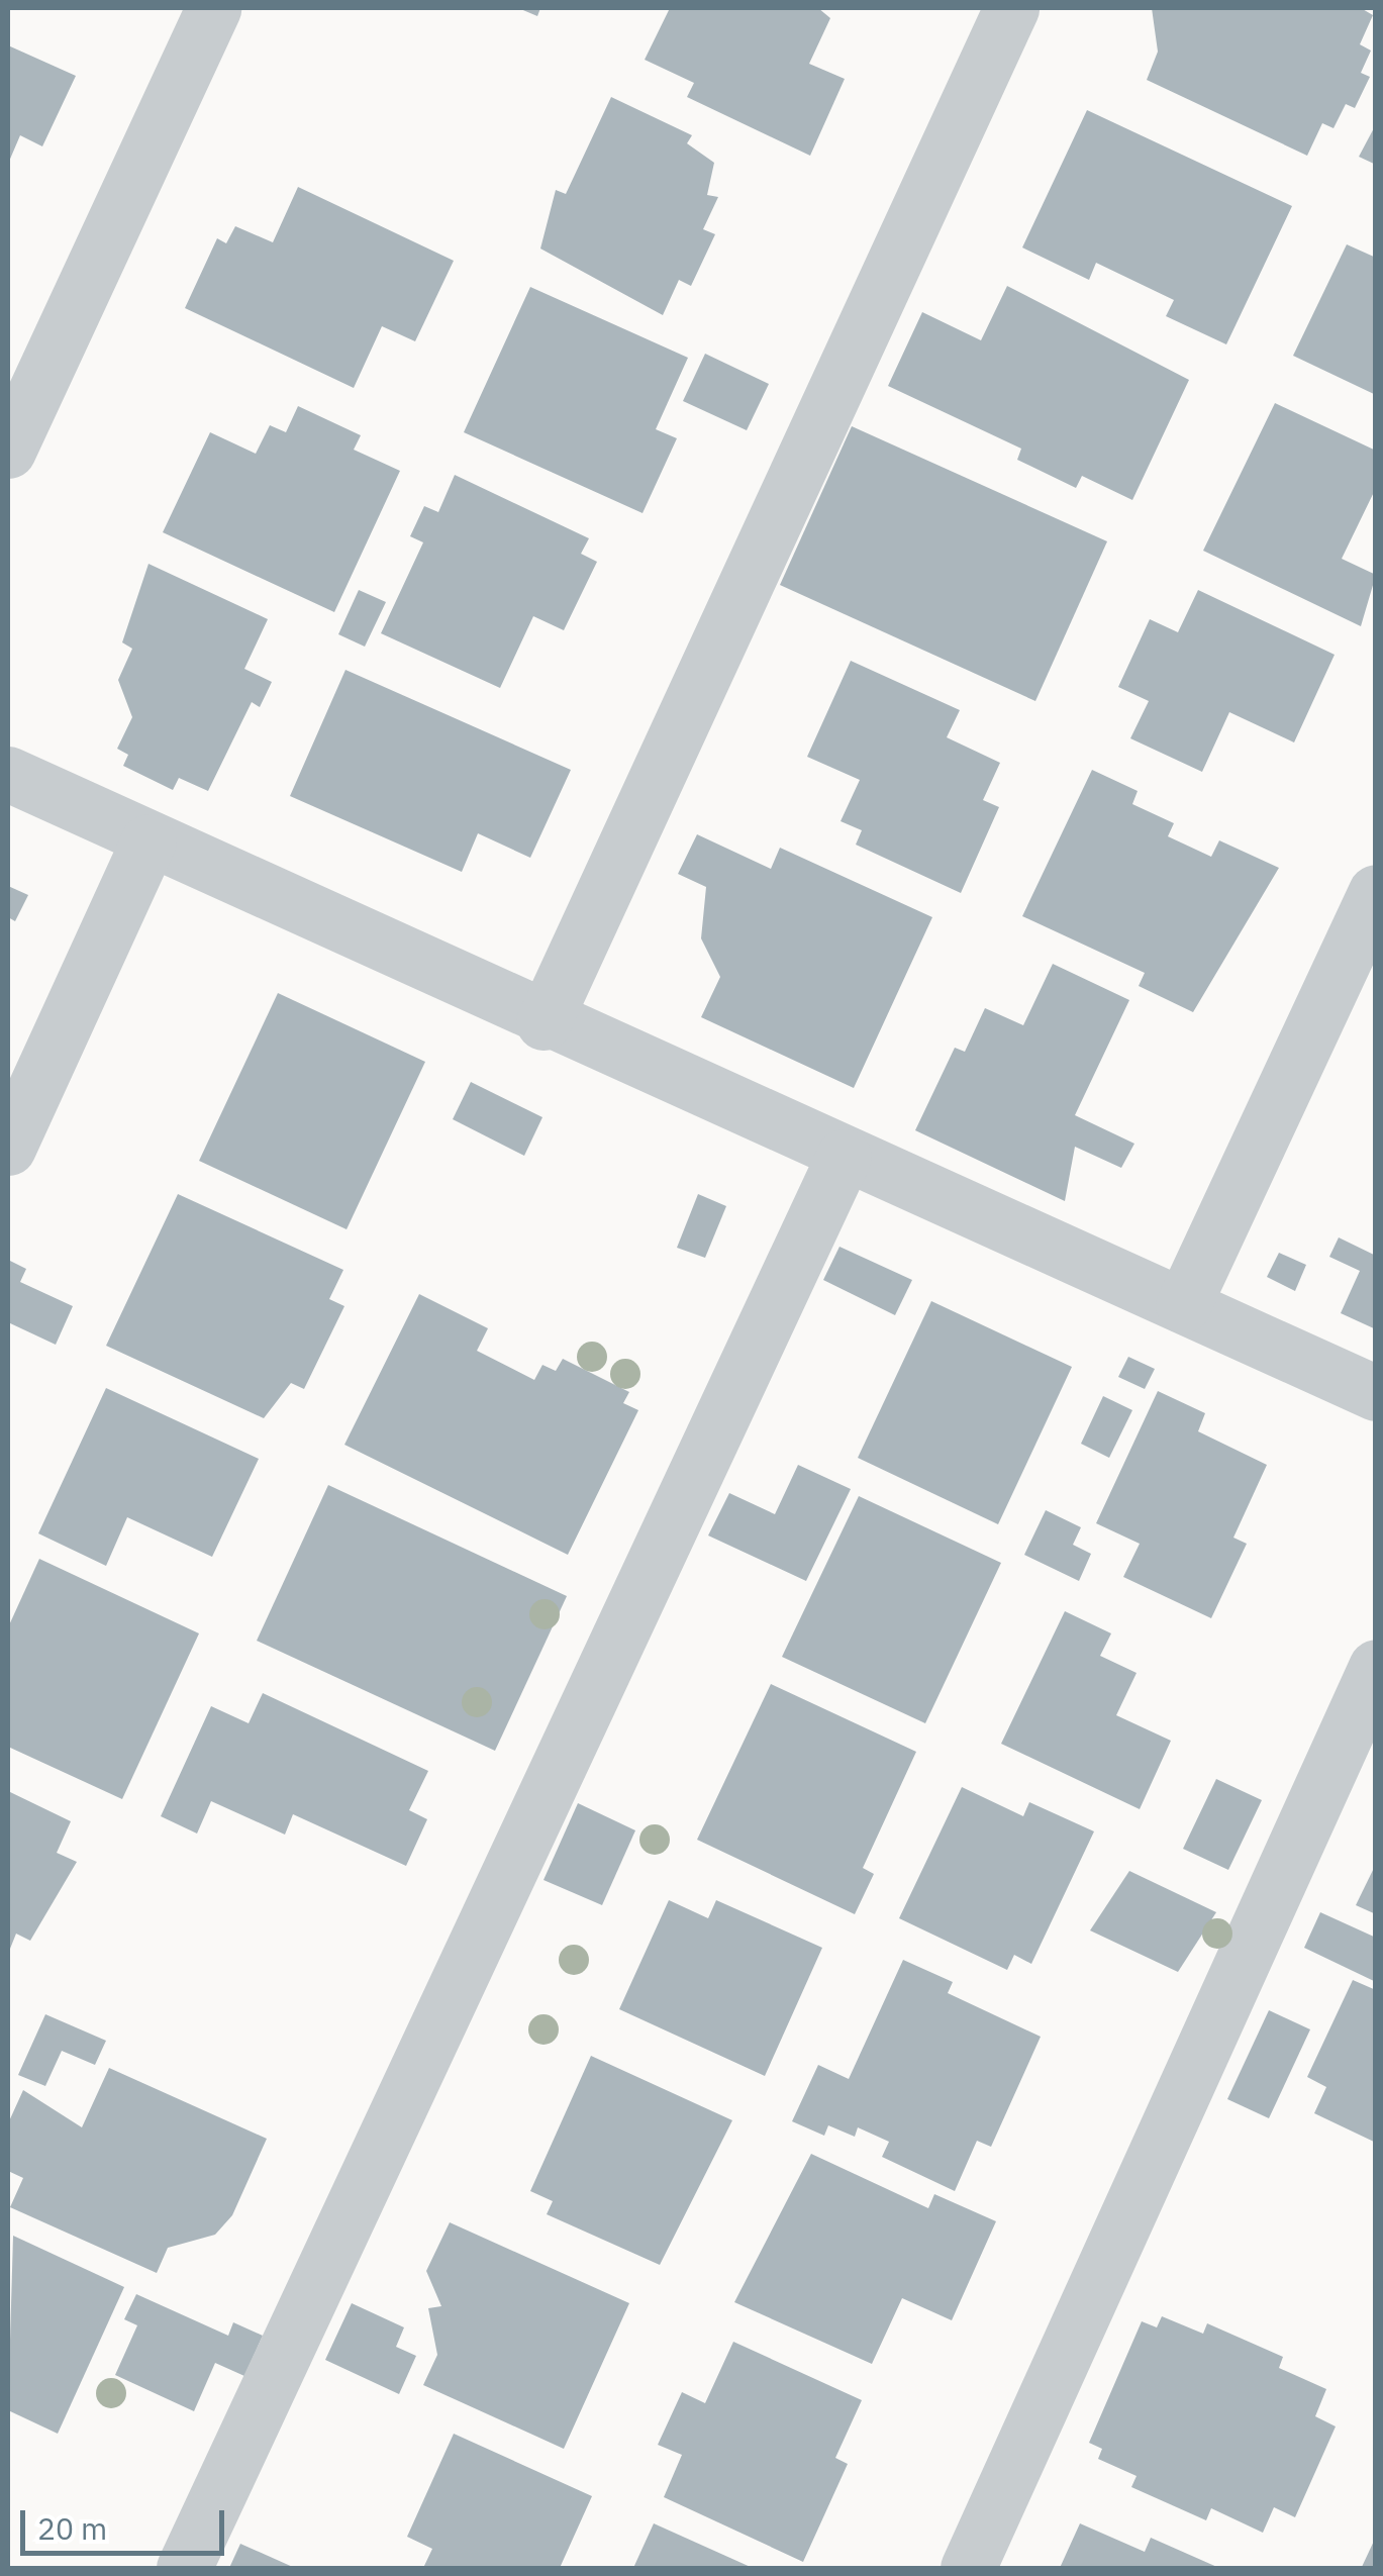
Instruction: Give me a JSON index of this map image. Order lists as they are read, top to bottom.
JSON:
{
  "scale_bar": "20 m"
}
